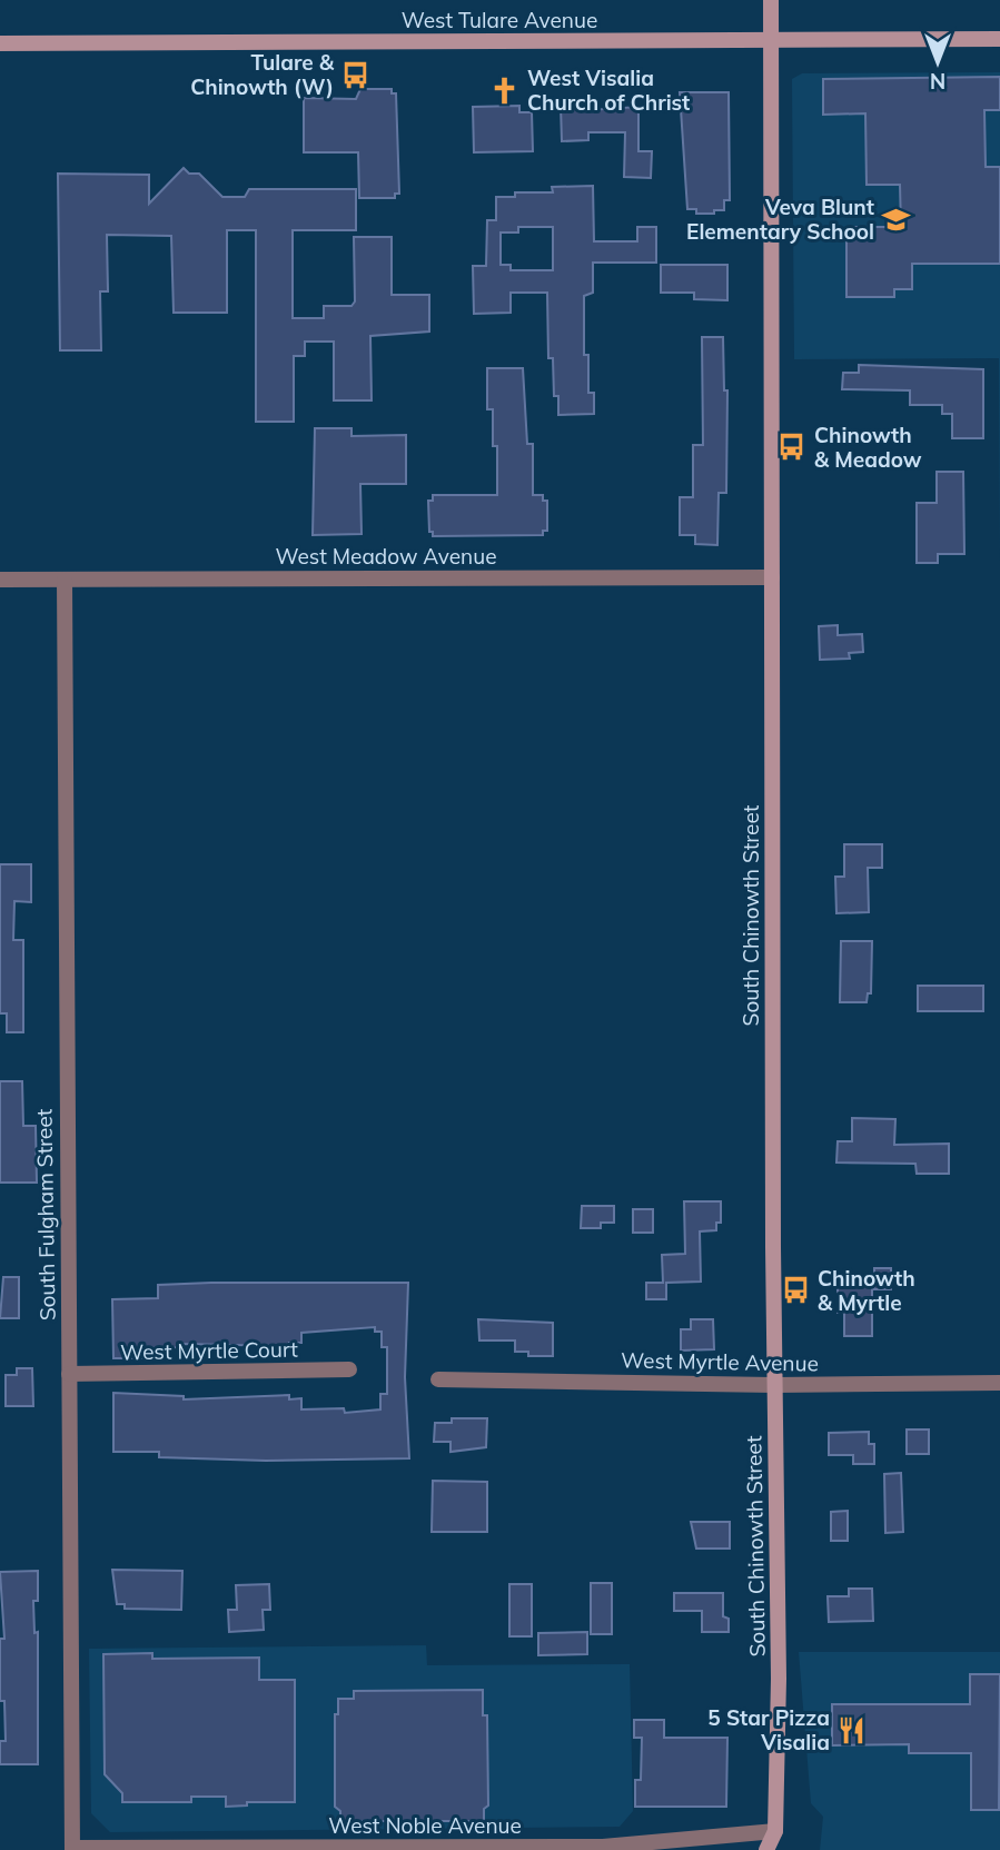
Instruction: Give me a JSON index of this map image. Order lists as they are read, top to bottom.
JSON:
{
  "streets": {
    "street": [
      "West Tulare Avenue",
      "West Meadow Avenue",
      "South Chinowth Street",
      "South Fulgham Street",
      "West Myrtle Court",
      "West Myrtle Avenue",
      "West Noble Avenue"
    ]
  },
  "crossings": [
    ["West Tulare Avenue", "South Chinowth Street"],
    ["West Meadow Avenue", "South Chinowth Street"],
    ["West Meadow Avenue", "South Fulgham Street"],
    ["South Chinowth Street", "West Myrtle Avenue"],
    ["South Chinowth Street", "West Noble Avenue"],
    ["South Fulgham Street", "West Myrtle Court"],
    ["South Fulgham Street", "West Noble Avenue"]
  ],
  "places": {
    "bus stop": ["Tulare & Chinowth (W)", "Chinowth & Meadow", "Chinowth & Myrtle"],
    "church": ["West Visalia Church of Christ"],
    "school or university": ["Veva Blunt Elementary School"],
    "restaurant": ["5 Star Pizza Visalia"]
  },
  "north": "bottom"
}
